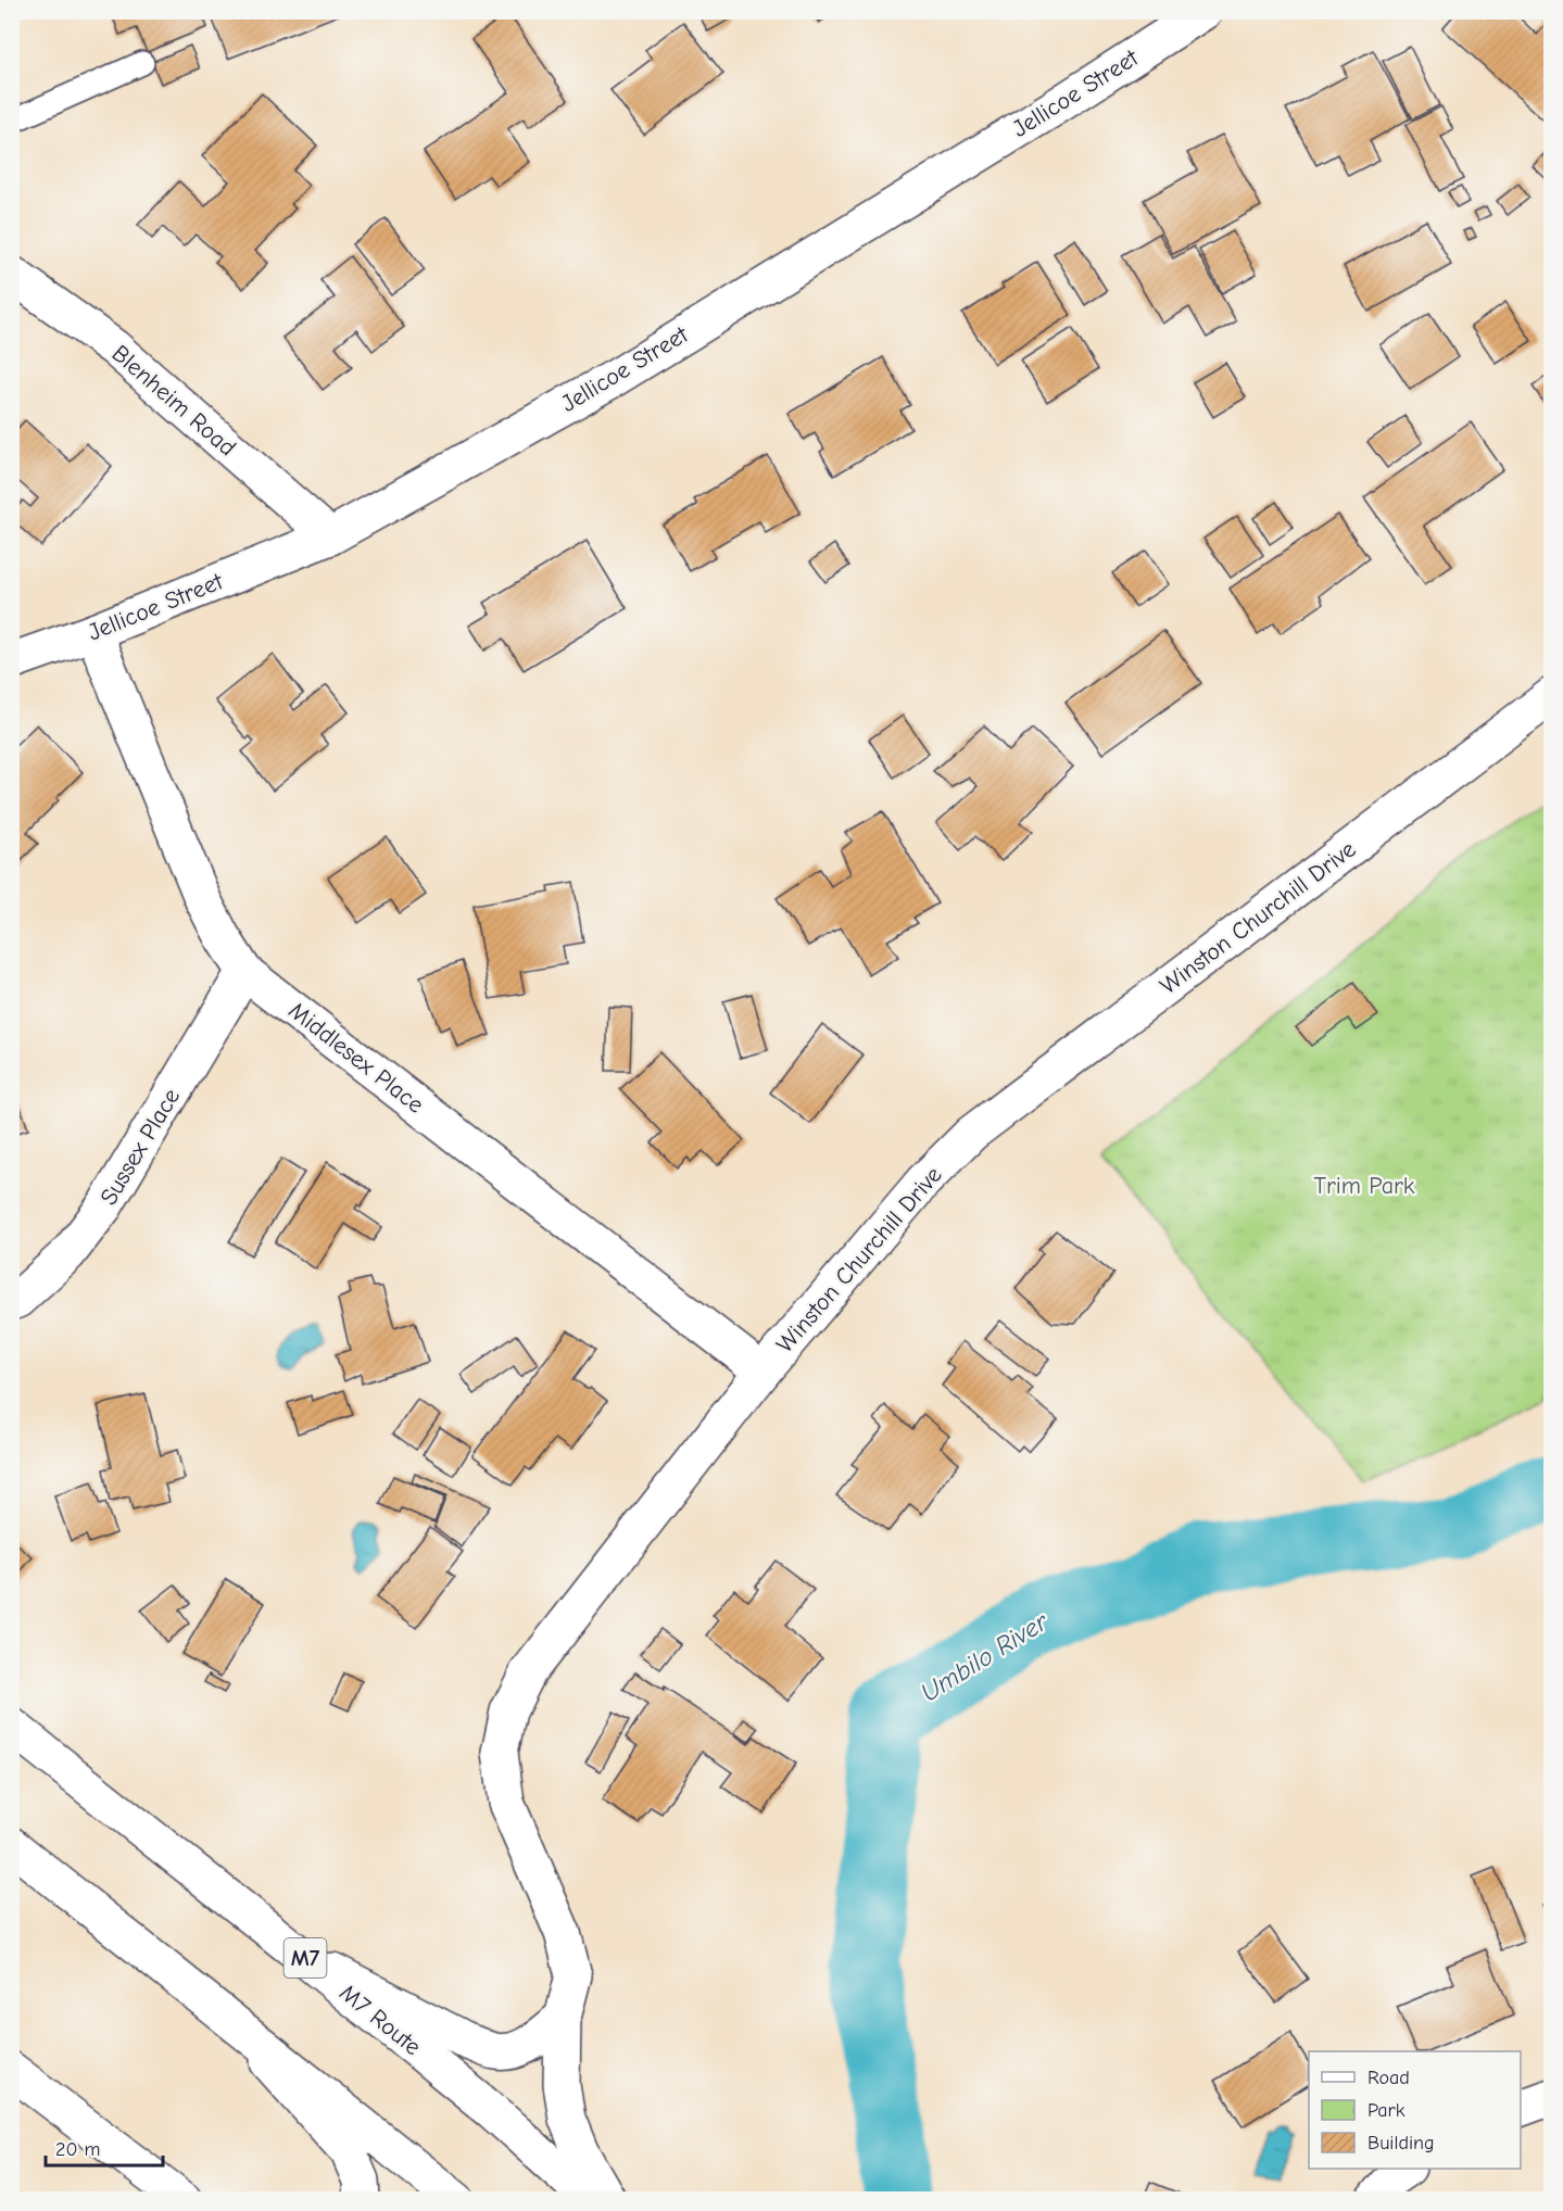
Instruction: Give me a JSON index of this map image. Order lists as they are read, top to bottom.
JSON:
{
  "streets": {
    "main road": [
      "Jellicoe Street",
      "Blenheim Road",
      "Winston Churchill Drive",
      "Middlesex Place",
      "Sussex Place",
      "M7",
      "M7 Route"
    ]
  },
  "crossings": [
    ["Jellicoe Street", "Blenheim Road"],
    ["Jellicoe Street", "Middlesex Place"],
    ["Winston Churchill Drive", "Middlesex Place"],
    ["Middlesex Place", "Sussex Place"]
  ],
  "water": ["Umbilo River"],
  "parks": ["Trim Park"],
  "legend": ["Road", "Park", "Building"],
  "scale_bar": "20 m"
}
